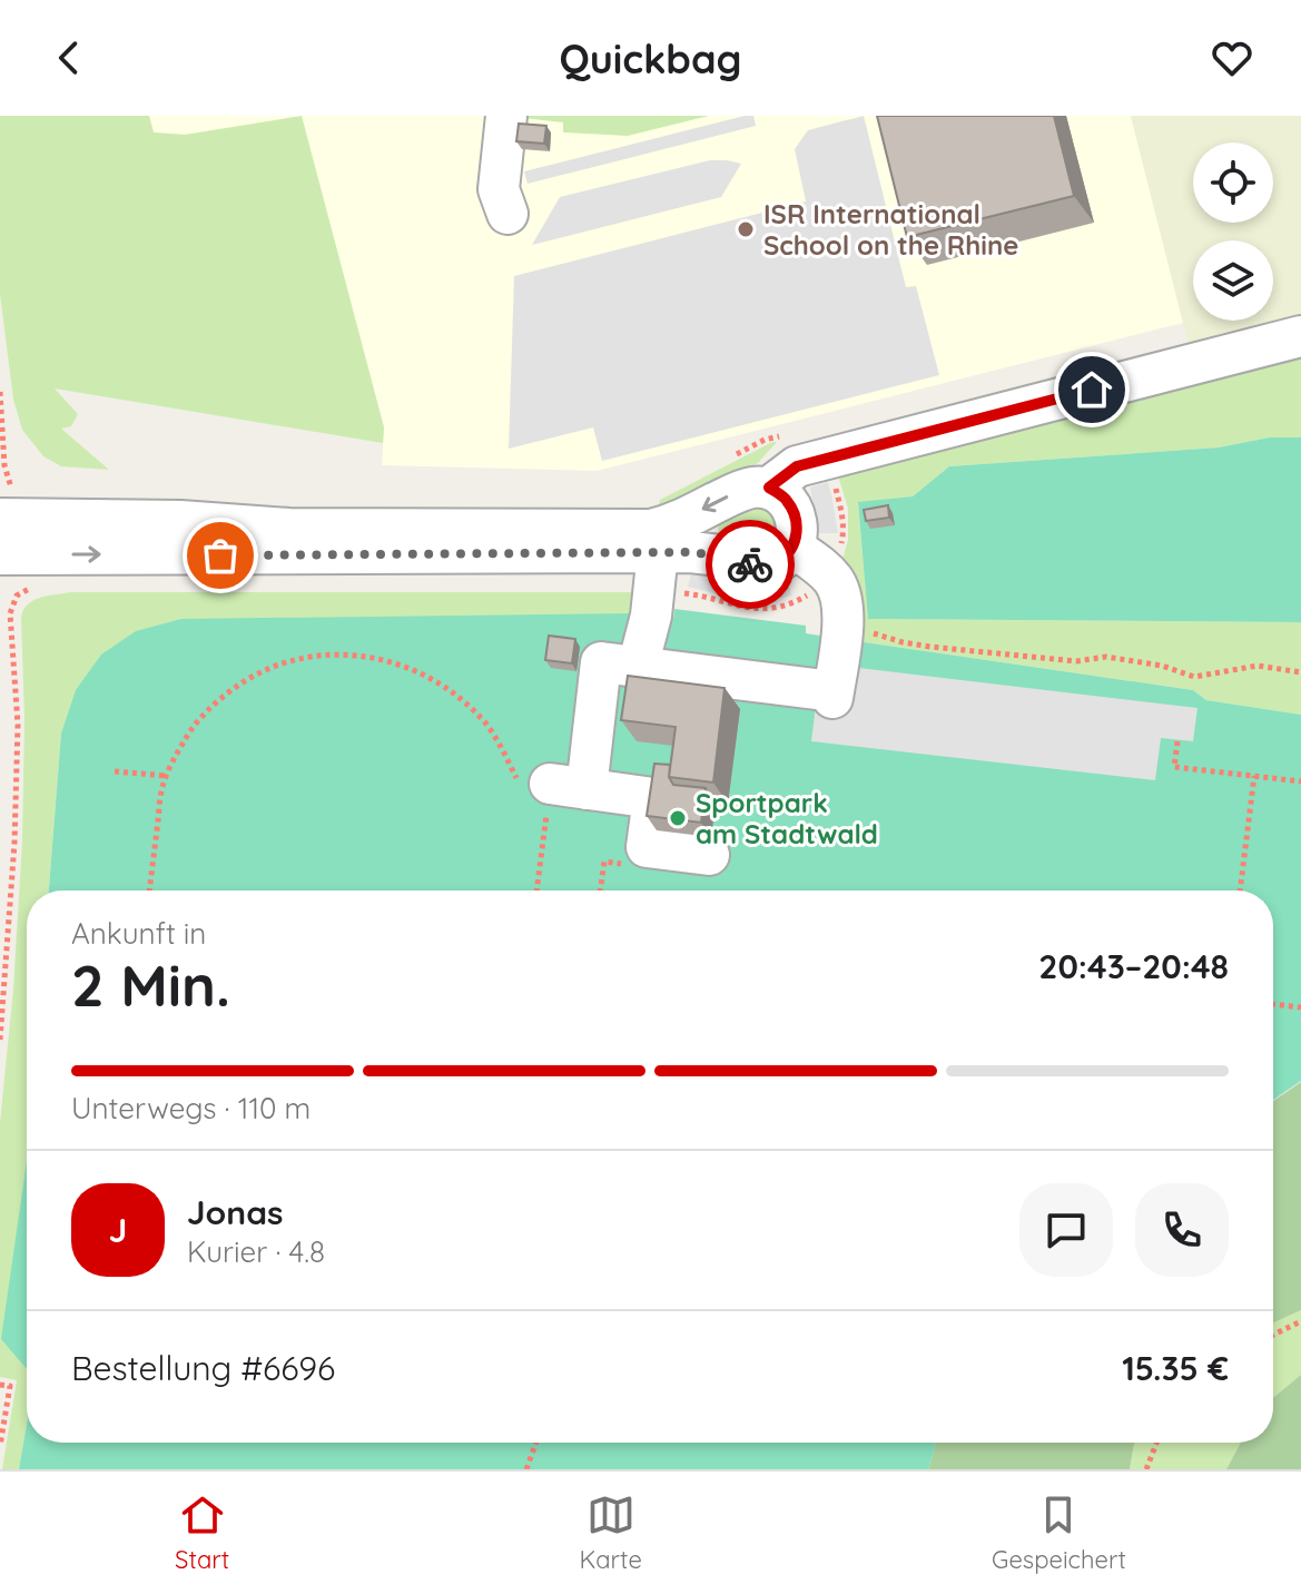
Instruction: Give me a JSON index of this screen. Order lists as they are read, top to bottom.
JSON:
{
  "places": ["ISR International School on the Rhine", "Sportpark am Stadtwald"],
  "page": {
    "header": "Quickbag",
    "heading": ["2 Min.", "Ankunft in", "20:43–20:48"],
    "panel": [
      "Jonas",
      "Kurier · 4.8",
      "Bestellung #6696",
      "15.35 €"
    ],
    "bar": "Unterwegs · 110 m",
    "round": "J",
    "tabs": ["Start", "Karte", "Gespeichert"]
  }
}
